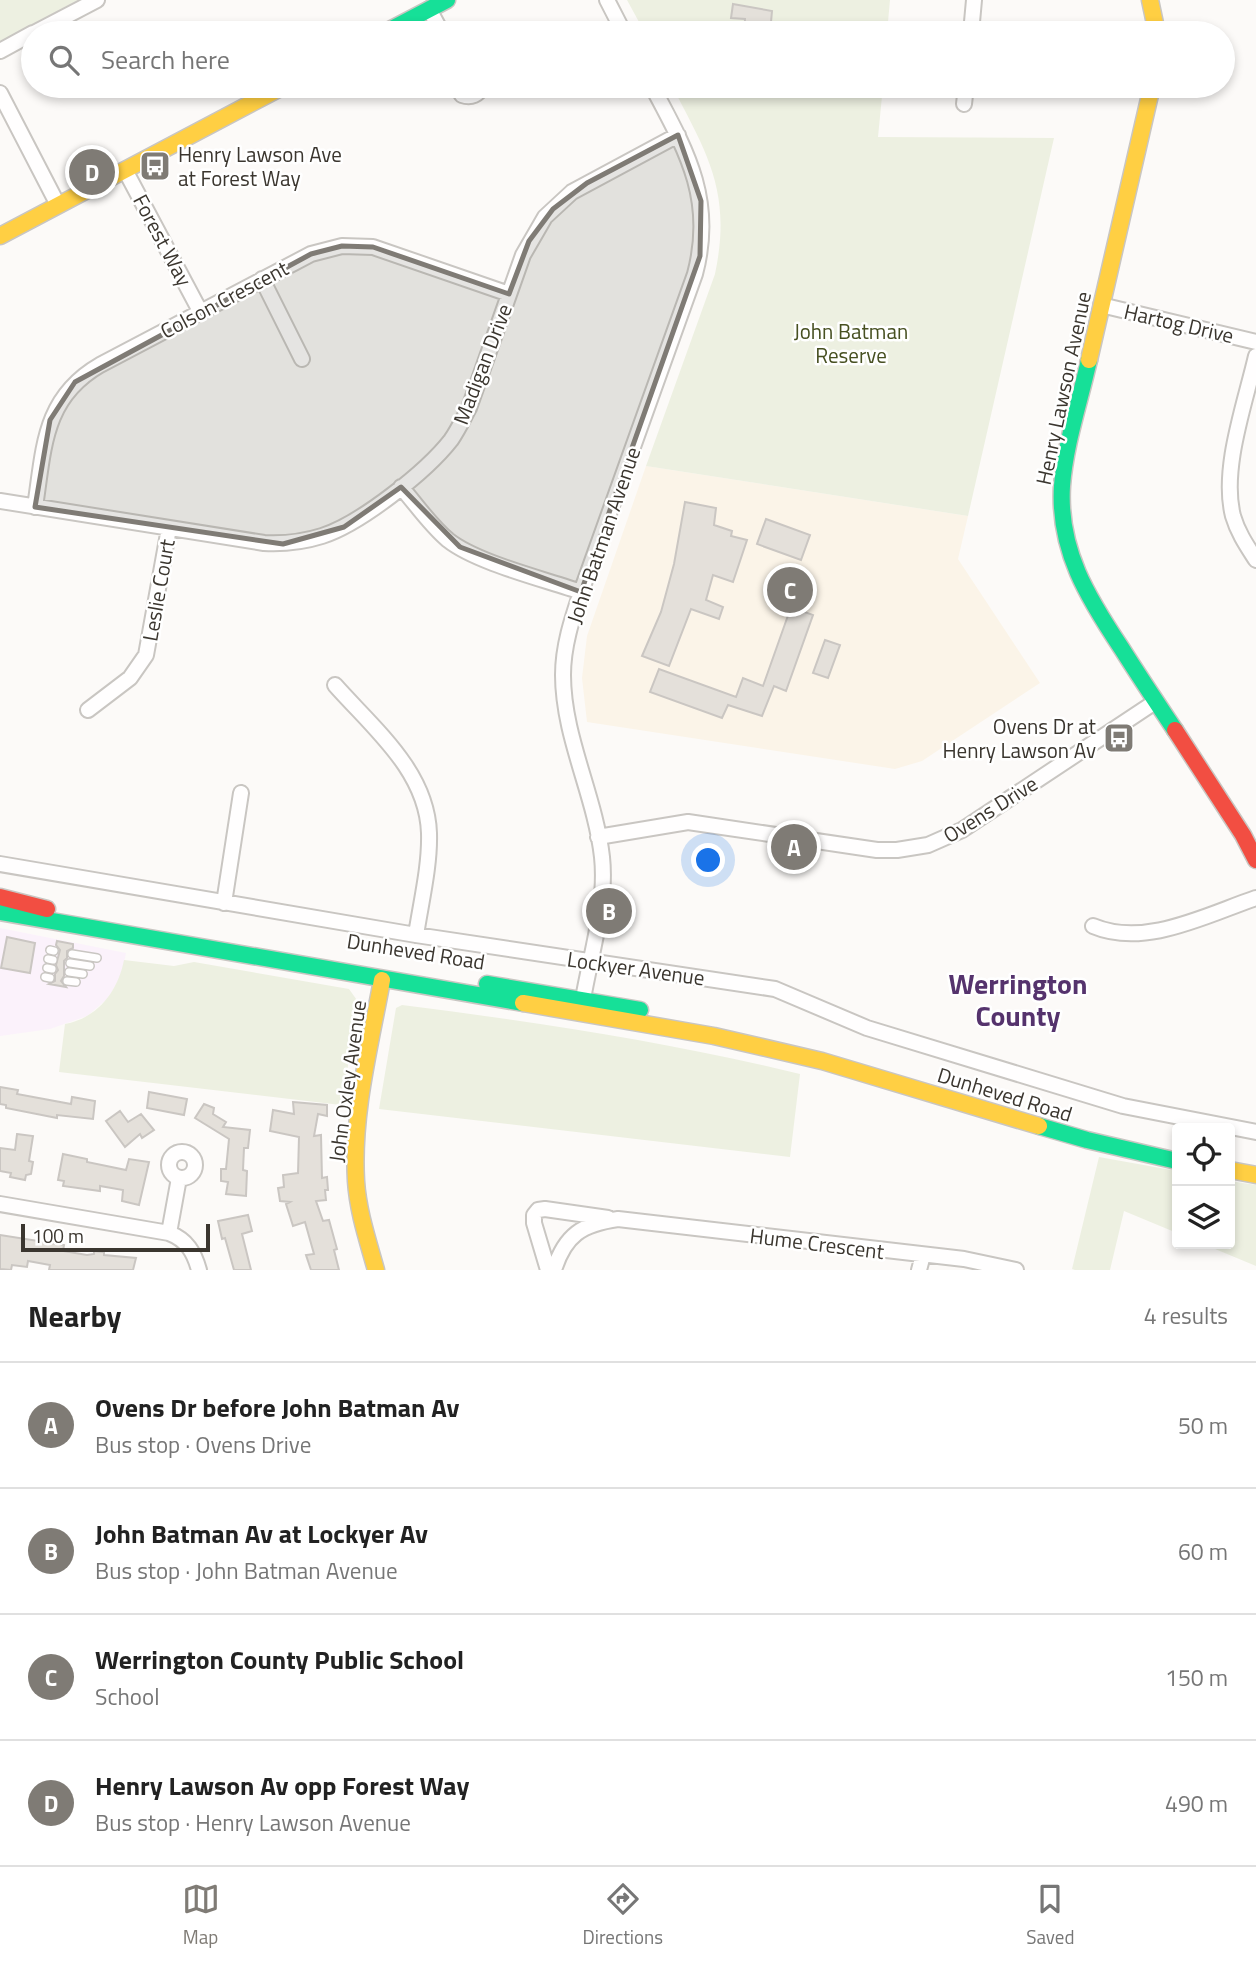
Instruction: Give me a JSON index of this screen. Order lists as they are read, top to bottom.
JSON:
{
  "streets": {
    "main road": ["Henry Lawson Avenue", "Dunheved Road", "John Oxley Avenue"],
    "street": [
      "Forest Way",
      "Colson Crescent",
      "Hartog Drive",
      "Madigan Drive",
      "John Batman Avenue",
      "Leslie Court",
      "Ovens Drive",
      "Lockyer Avenue",
      "Hume Crescent"
    ]
  },
  "crossings": [
    ["Forest Way", "Colson Crescent"],
    ["Colson Crescent", "Madigan Drive"],
    ["Hartog Drive", "Henry Lawson Avenue"],
    ["Madigan Drive", "John Batman Avenue"],
    ["Madigan Drive", "Leslie Court"],
    ["Henry Lawson Avenue", "Ovens Drive"],
    ["John Batman Avenue", "Ovens Drive"],
    ["John Batman Avenue", "Dunheved Road"],
    ["John Batman Avenue", "Lockyer Avenue"],
    ["Dunheved Road", "John Oxley Avenue"]
  ],
  "districts": ["Werrington County"],
  "parks": ["John Batman Reserve"],
  "places": {
    "bus stop": ["Henry Lawson Ave at Forest Way", "Ovens Dr at Henry Lawson Av"]
  },
  "scale_bar": "100 m",
  "page": {
    "search": "Search here",
    "pins": [
      "D",
      "C",
      "A",
      "B"
    ],
    "scale": "100 m",
    "heading": ["Nearby", "4 results"],
    "list": [
      {
        "mark": "A",
        "name": "Ovens Dr before John Batman Av",
        "note": "Bus stop · Ovens Drive",
        "value": "50 m"
      },
      {
        "mark": "B",
        "name": "John Batman Av at Lockyer Av",
        "note": "Bus stop · John Batman Avenue",
        "value": "60 m"
      },
      {
        "mark": "C",
        "name": "Werrington County Public School",
        "note": "School",
        "value": "150 m"
      },
      {
        "mark": "D",
        "name": "Henry Lawson Av opp Forest Way",
        "note": "Bus stop · Henry Lawson Avenue",
        "value": "490 m"
      }
    ],
    "nav": ["Map", "Directions", "Saved"]
  }
}
